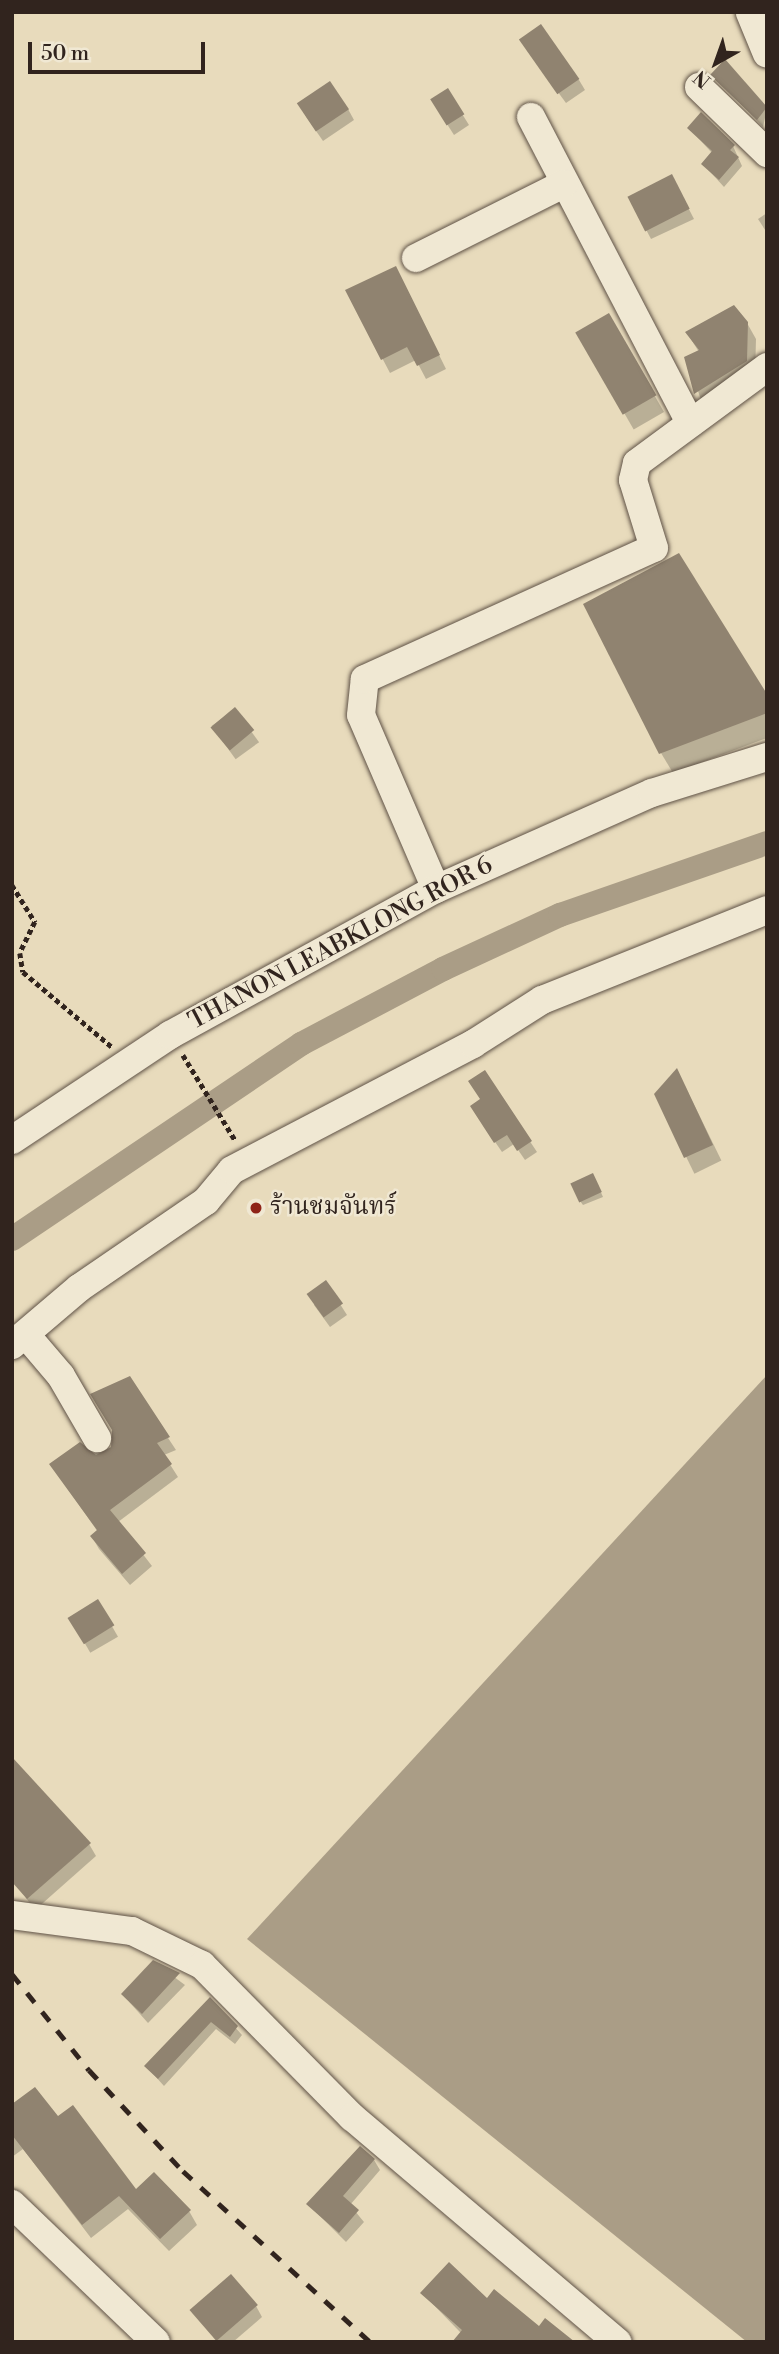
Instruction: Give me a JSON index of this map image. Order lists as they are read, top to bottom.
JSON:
{
  "streets": {
    "street": ["THANON LEABKLONG ROR 6"]
  },
  "places": ["ร้านชมจันทร์"],
  "scale_bar": "50 m",
  "north": "bottom left"
}
